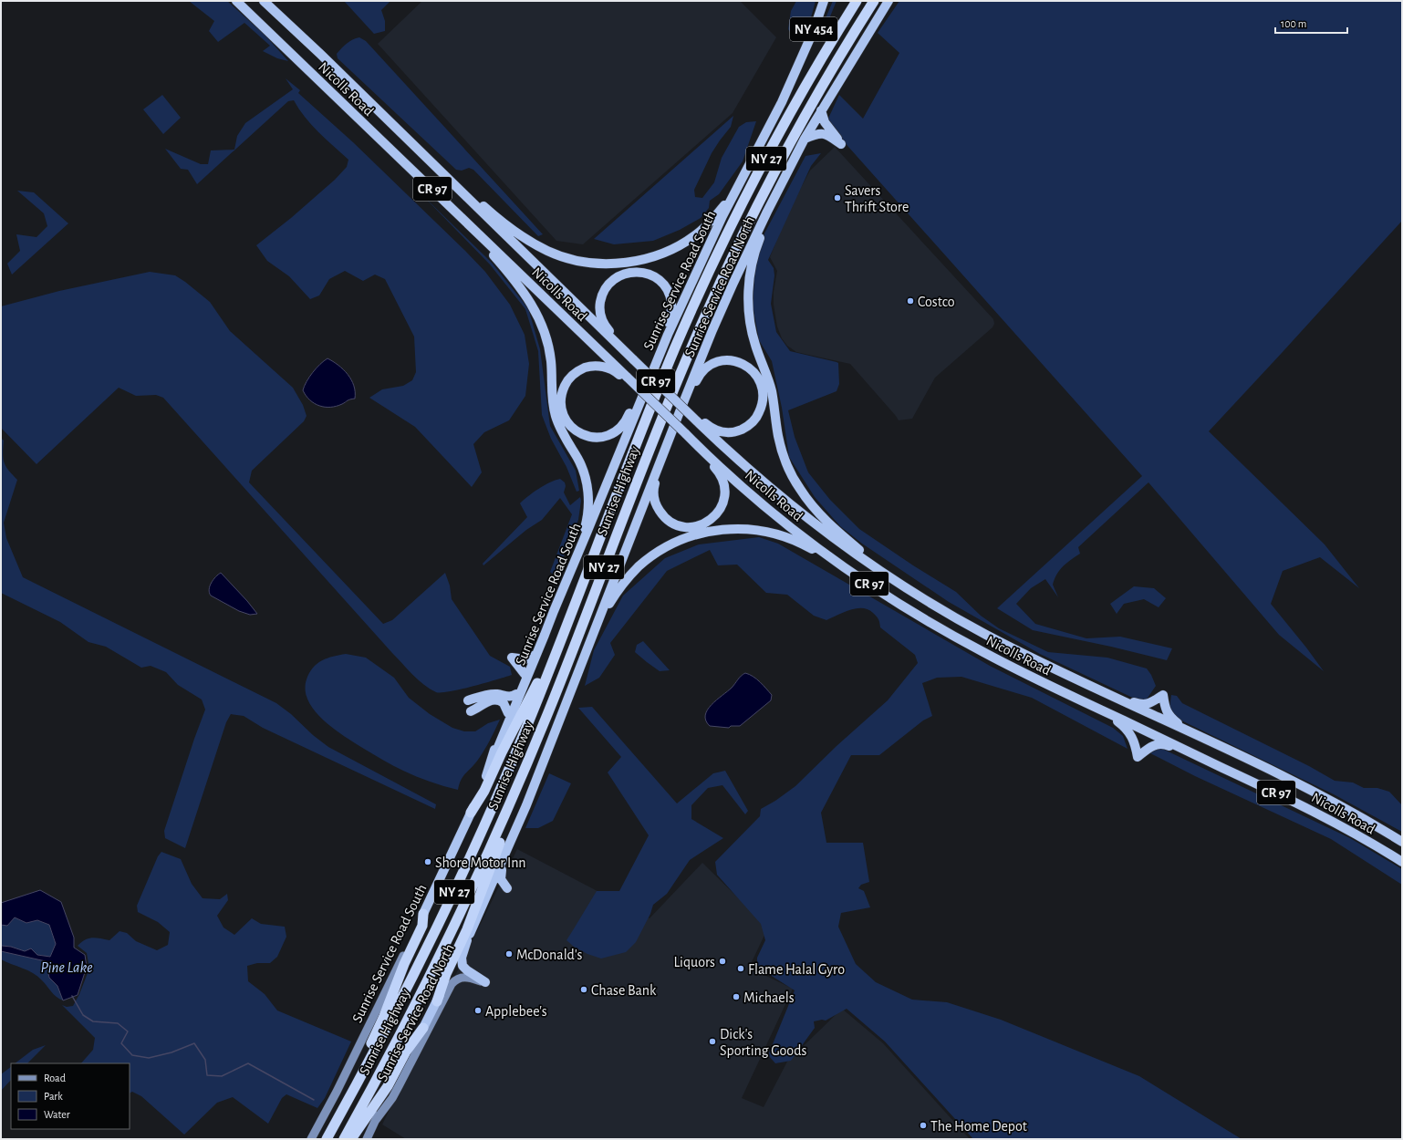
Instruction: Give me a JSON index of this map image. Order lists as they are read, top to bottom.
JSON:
{
  "streets": {
    "highway": [
      "NY 454",
      "Nicolls Road",
      "NY 27",
      "CR 97",
      "Sunrise Service Road South",
      "Sunrise Service Road North",
      "Sunrise Highway"
    ]
  },
  "crossings": [
    ["NY 454", "Sunrise Service Road South"],
    ["Nicolls Road", "Sunrise Service Road North"]
  ],
  "water": ["Pine Lake"],
  "places": [
    "Savers Thrift Store",
    "Costco",
    "Shore Motor Inn",
    "McDonald's",
    "Liquors",
    "Flame Halal Gyro",
    "Chase Bank",
    "Michaels",
    "Applebee's",
    "Dick's Sporting Goods",
    "The Home Depot"
  ],
  "legend": ["Road", "Park", "Water"],
  "scale_bar": "100 m"
}
